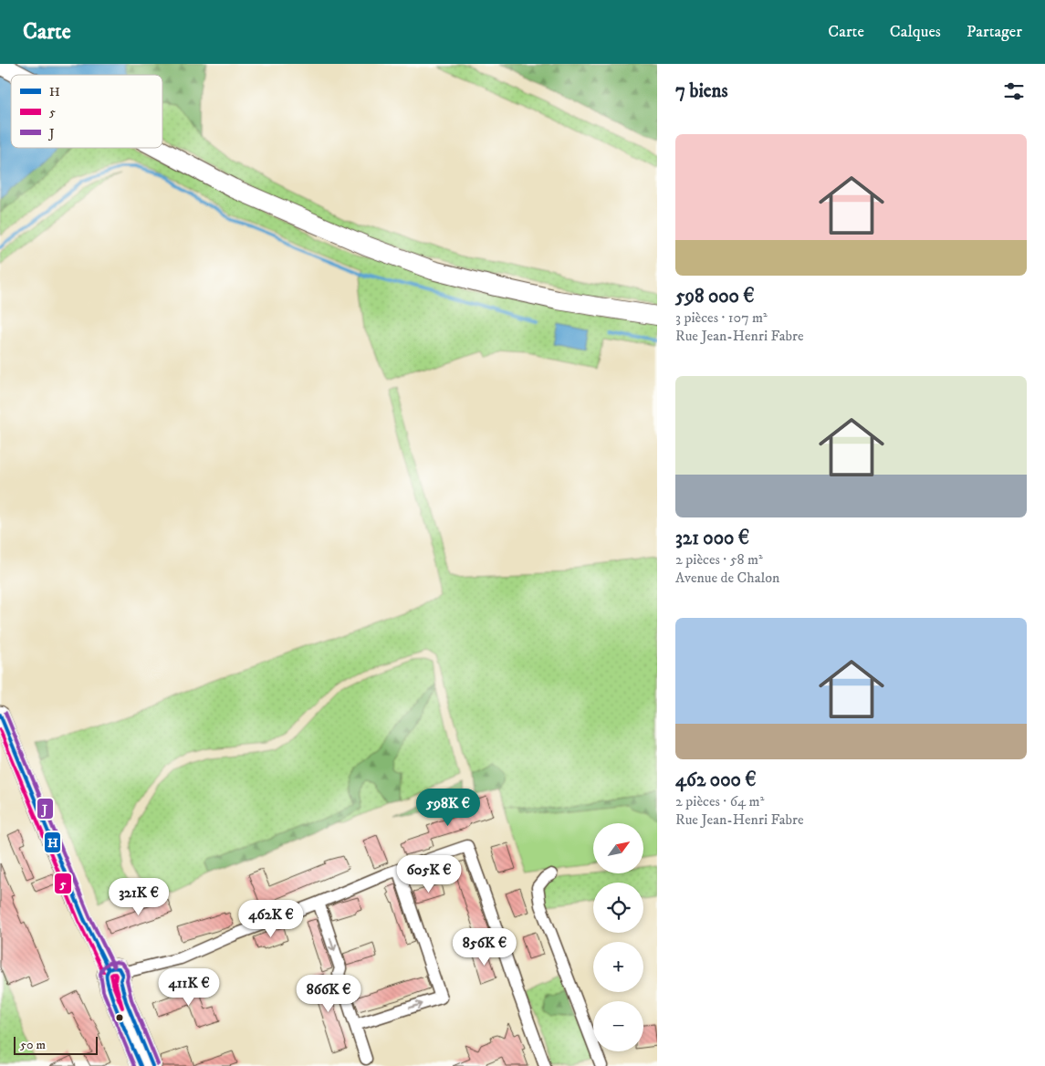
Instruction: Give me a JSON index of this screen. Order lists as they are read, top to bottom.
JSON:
{
  "lines": ["transit line J", "transit line H", "transit line 5"],
  "legend": ["H", "5", "J"],
  "scale_bar": "50 m",
  "north": "top right",
  "page": {
    "header": "Carte",
    "nav": ["Carte", "Calques", "Partager"],
    "heading": "7 biens",
    "list": [
      {
        "name": "598 000 €",
        "note": "3 pièces · 107 m² · Rue Jean-Henri Fabre"
      },
      {
        "name": "321 000 €",
        "note": "2 pièces · 58 m² · Avenue de Chalon"
      },
      {
        "name": "462 000 €",
        "note": "2 pièces · 64 m² · Rue Jean-Henri Fabre"
      }
    ],
    "price": [
      "598K €",
      "605K €",
      "321K €",
      "462K €",
      "856K €",
      "411K €",
      "866K €"
    ],
    "map_buttons": ["+", "−"],
    "scale": "50 m"
  }
}
